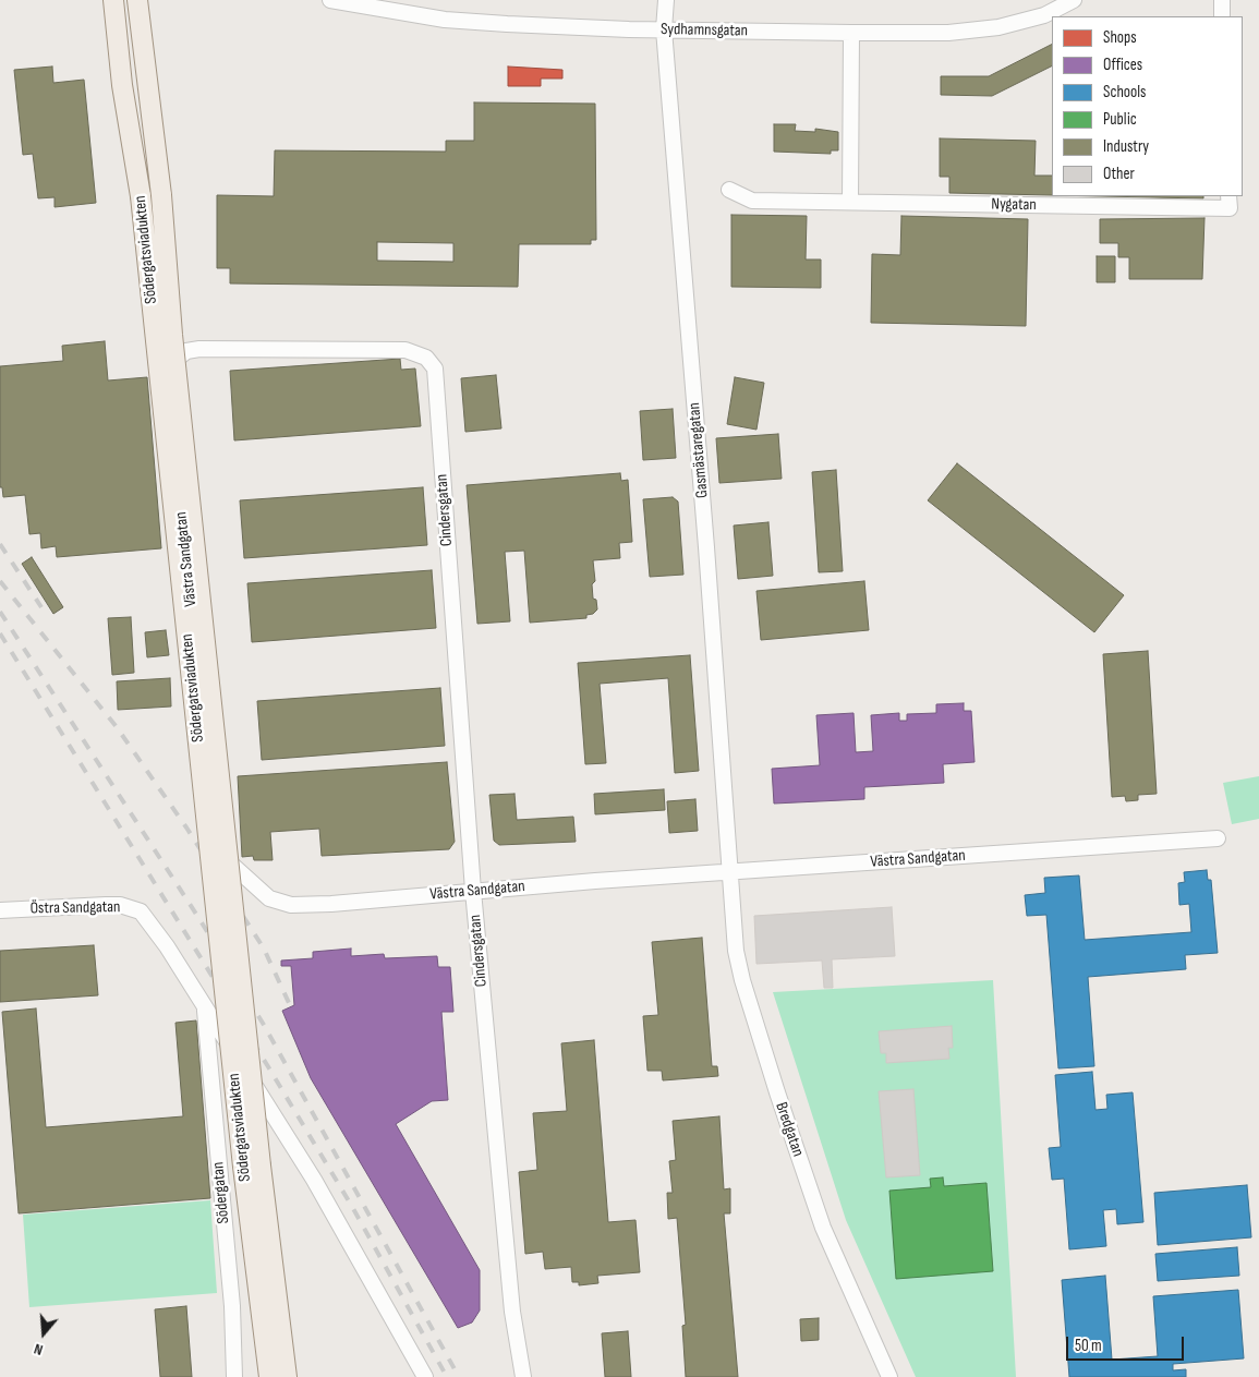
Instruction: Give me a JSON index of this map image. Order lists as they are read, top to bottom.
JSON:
{
  "streets": {
    "main road": ["Södergatsviadukten"],
    "street": [
      "Sydhamnsgatan",
      "Nygatan",
      "Gasmästaregatan",
      "Cindersgatan",
      "Västra Sandgatan",
      "Östra Sandgatan",
      "Bredgatan",
      "Södergatan"
    ]
  },
  "crossings": [
    ["Sydhamnsgatan", "Gasmästaregatan"],
    ["Gasmästaregatan", "Västra Sandgatan"],
    ["Gasmästaregatan", "Bredgatan"],
    ["Cindersgatan", "Västra Sandgatan"],
    ["Västra Sandgatan", "Bredgatan"],
    ["Östra Sandgatan", "Södergatan"]
  ],
  "legend": [
    "Shops",
    "Offices",
    "Schools",
    "Public",
    "Industry",
    "Other"
  ],
  "scale_bar": "50 m",
  "north": "bottom"
}
